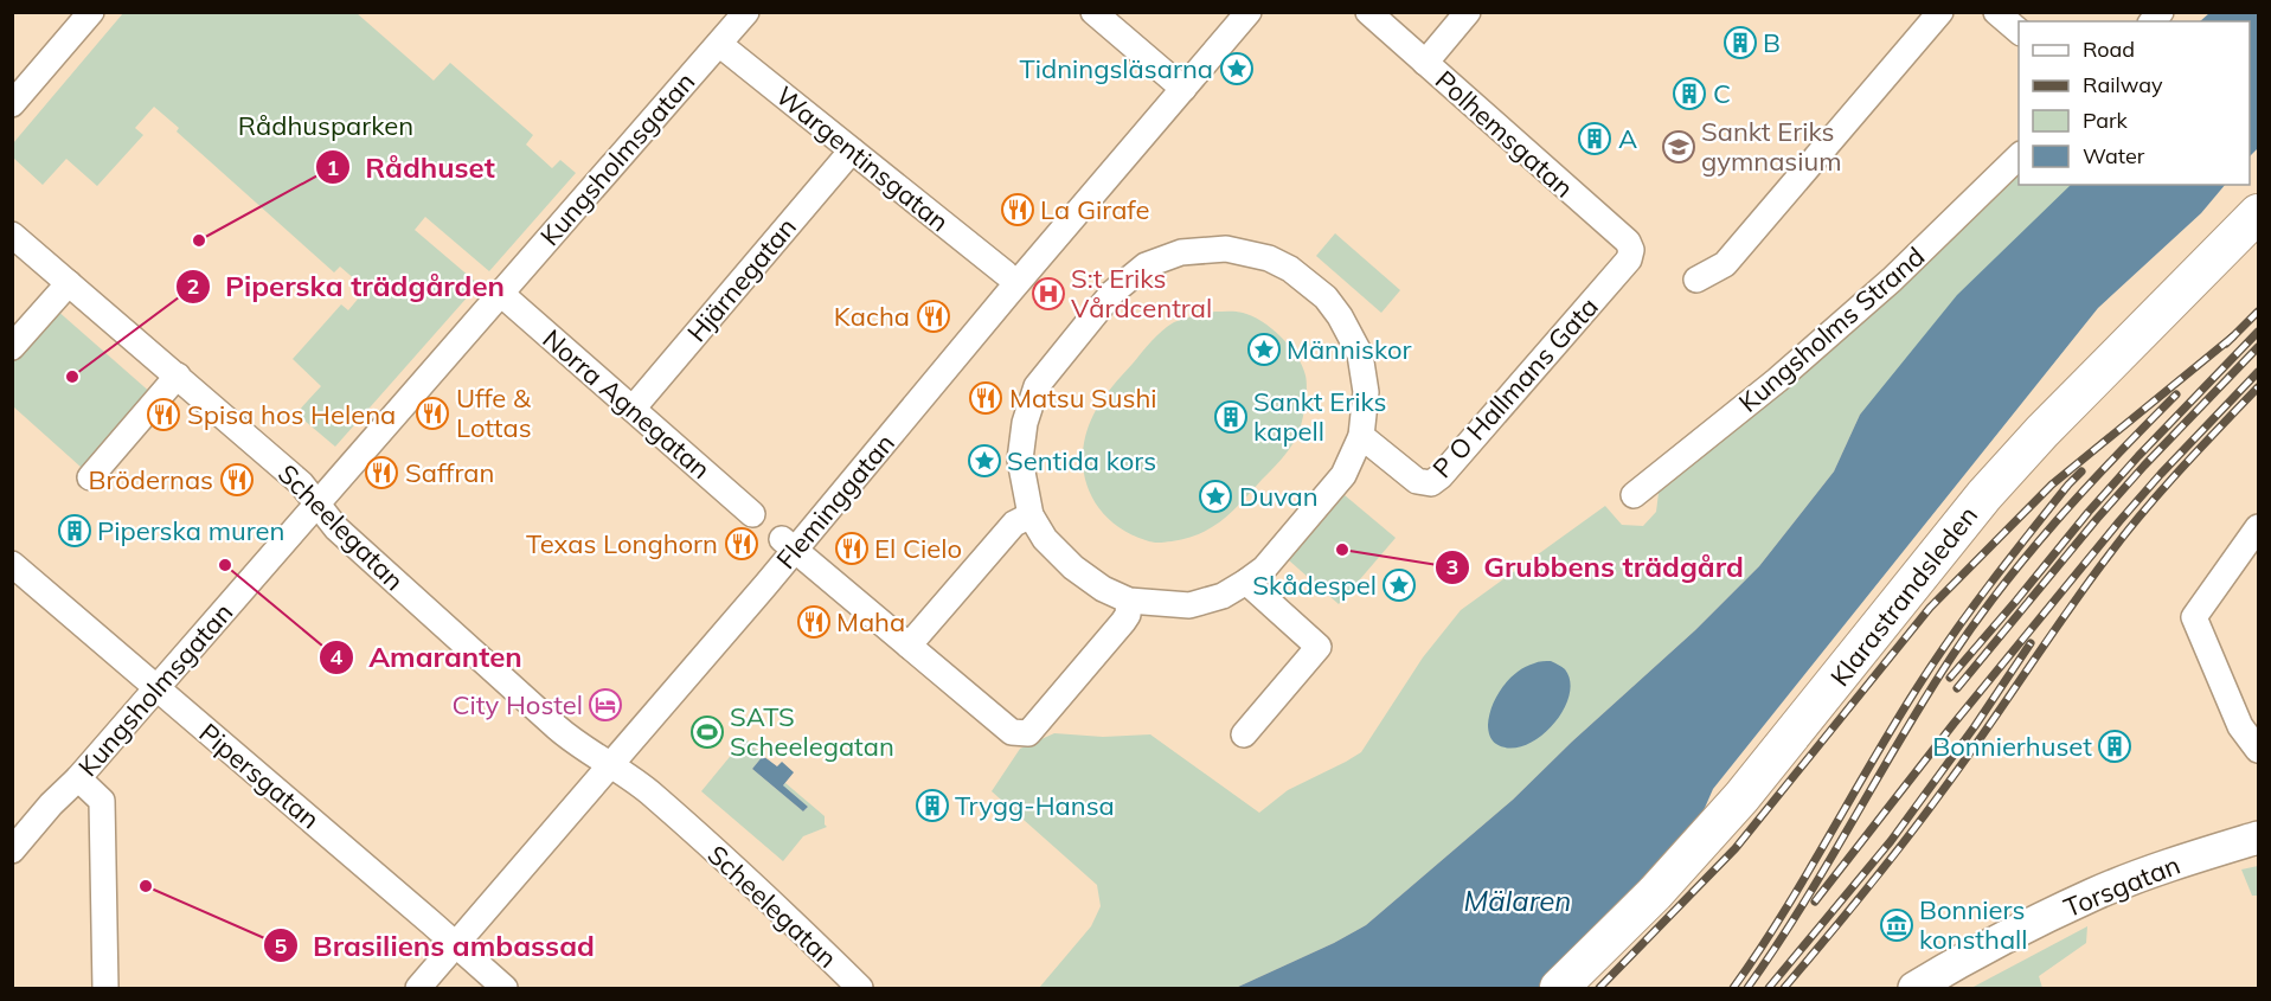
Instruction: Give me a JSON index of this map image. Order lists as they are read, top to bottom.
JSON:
{
  "streets": {
    "highway": ["Klarastrandsleden"],
    "main road": ["Torsgatan"],
    "street": [
      "Polhemsgatan",
      "Kungsholmsgatan",
      "Wargentinsgatan",
      "Hjärnegatan",
      "Kungsholms Strand",
      "P O Hallmans Gata",
      "Norra Agnegatan",
      "Fleminggatan",
      "Scheelegatan",
      "Pipersgatan"
    ]
  },
  "crossings": [
    ["Polhemsgatan", "P O Hallmans Gata"],
    ["Kungsholmsgatan", "Wargentinsgatan"],
    ["Kungsholmsgatan", "Norra Agnegatan"],
    ["Kungsholmsgatan", "Scheelegatan"],
    ["Kungsholmsgatan", "Pipersgatan"],
    ["Wargentinsgatan", "Hjärnegatan"],
    ["Wargentinsgatan", "Fleminggatan"],
    ["Hjärnegatan", "Norra Agnegatan"],
    ["Fleminggatan", "Scheelegatan"],
    ["Fleminggatan", "Pipersgatan"]
  ],
  "water": ["Mälaren"],
  "parks": ["Rådhusparken"],
  "places": {
    "building": [
      "B",
      "C",
      "A",
      "Sankt Eriks kapell",
      "Piperska muren",
      "Bonnierhuset",
      "Trygg-Hansa"
    ],
    "place": [
      "Tidningsläsarna",
      "Människor",
      "Sentida kors",
      "Duvan",
      "Skådespel"
    ],
    "school or university": ["Sankt Eriks gymnasium"],
    "restaurant": [
      "La Girafe",
      "Kacha",
      "Matsu Sushi",
      "Uffe & Lottas",
      "Spisa hos Helena",
      "Saffran",
      "Brödernas",
      "Texas Longhorn",
      "El Cielo",
      "Maha"
    ],
    "other": [
      "Rådhuset",
      "Piperska trädgården",
      "Grubbens trädgård",
      "Amaranten",
      "Brasiliens ambassad"
    ],
    "hospital": ["S:t Eriks Vårdcentral"],
    "hotel": ["City Hostel"],
    "sports": ["SATS Scheelegatan"],
    "museum": ["Bonniers konsthall"]
  },
  "legend": [
    "Road",
    "Railway",
    "Park",
    "Water"
  ]
}
